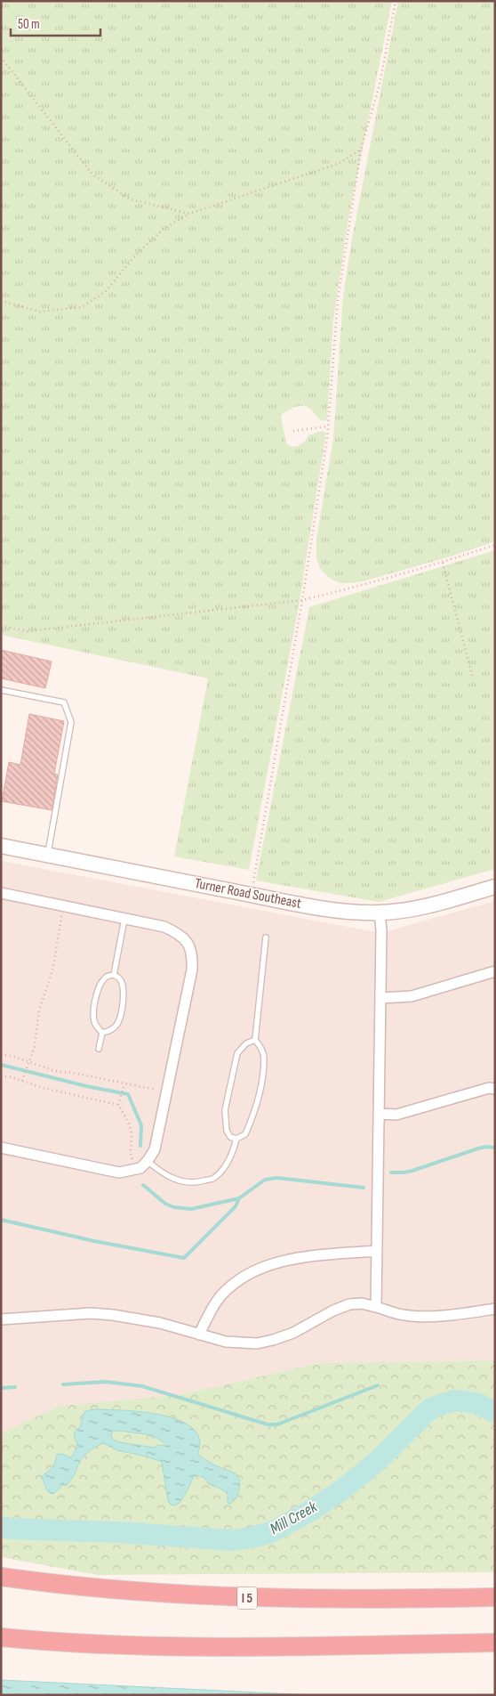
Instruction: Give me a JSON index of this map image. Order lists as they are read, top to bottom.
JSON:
{
  "streets": {
    "highway": ["I 5"],
    "main road": ["Turner Road Southeast"]
  },
  "water": ["Mill Creek"],
  "scale_bar": "50 m"
}
